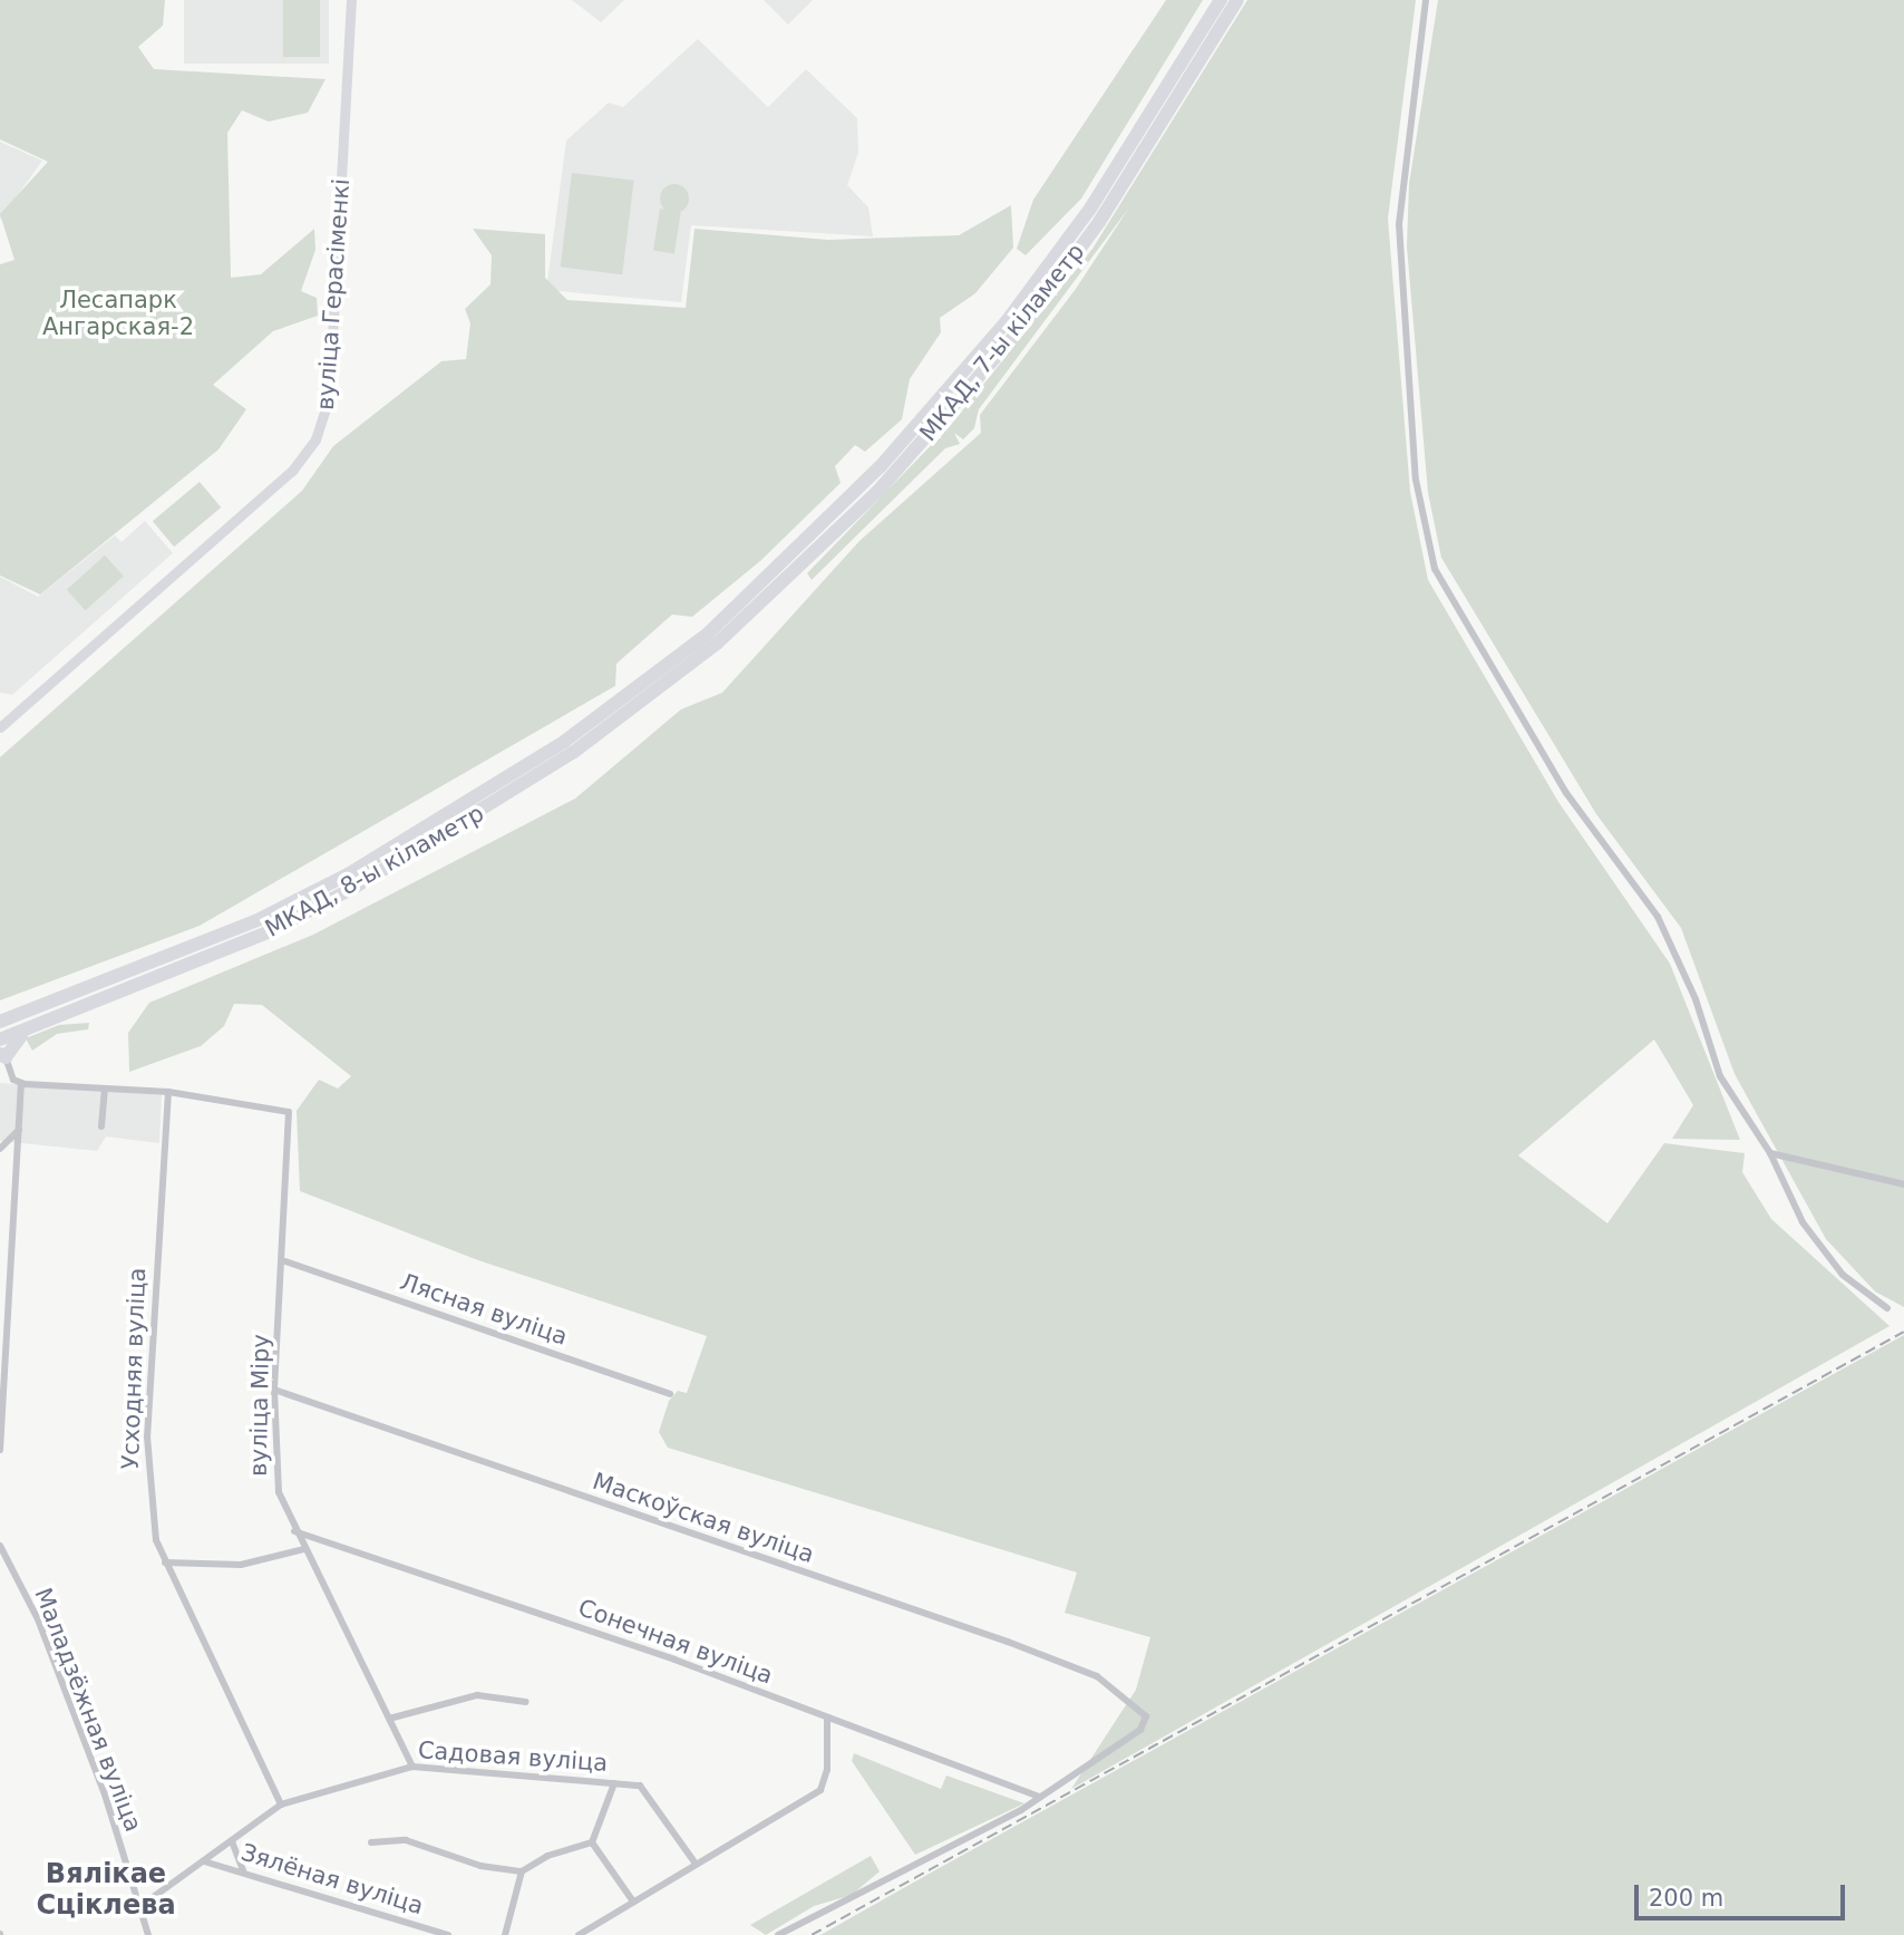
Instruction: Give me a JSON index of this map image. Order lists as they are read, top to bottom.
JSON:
{
  "streets": {
    "highway": ["МКАД, 7-ы кіламетр", "МКАД, 8-ы кіламетр"],
    "street": [
      "вуліца Герасіменкі",
      "Лясная вуліца",
      "Усходняя вуліца",
      "вуліца Міру",
      "Маскоўская вуліца",
      "Сонечная вуліца",
      "Маладзёжная вуліца",
      "Садовая вуліца",
      "Зялёная вуліца"
    ]
  },
  "crossings": [
    ["МКАД, 7-ы кіламетр", "МКАД, 8-ы кіламетр"],
    ["Лясная вуліца", "вуліца Міру"],
    ["Усходняя вуліца", "вуліца Міру"],
    ["Усходняя вуліца", "Садовая вуліца"],
    ["вуліца Міру", "Маскоўская вуліца"],
    ["вуліца Міру", "Сонечная вуліца"],
    ["вуліца Міру", "Садовая вуліца"],
    ["Маскоўская вуліца", "Сонечная вуліца"],
    ["Маладзёжная вуліца", "Садовая вуліца"],
    ["Садовая вуліца", "Зялёная вуліца"]
  ],
  "districts": ["Вялікае Сціклева"],
  "parks": ["Лесапарк Ангарская-2"],
  "scale_bar": "200 m"
}
